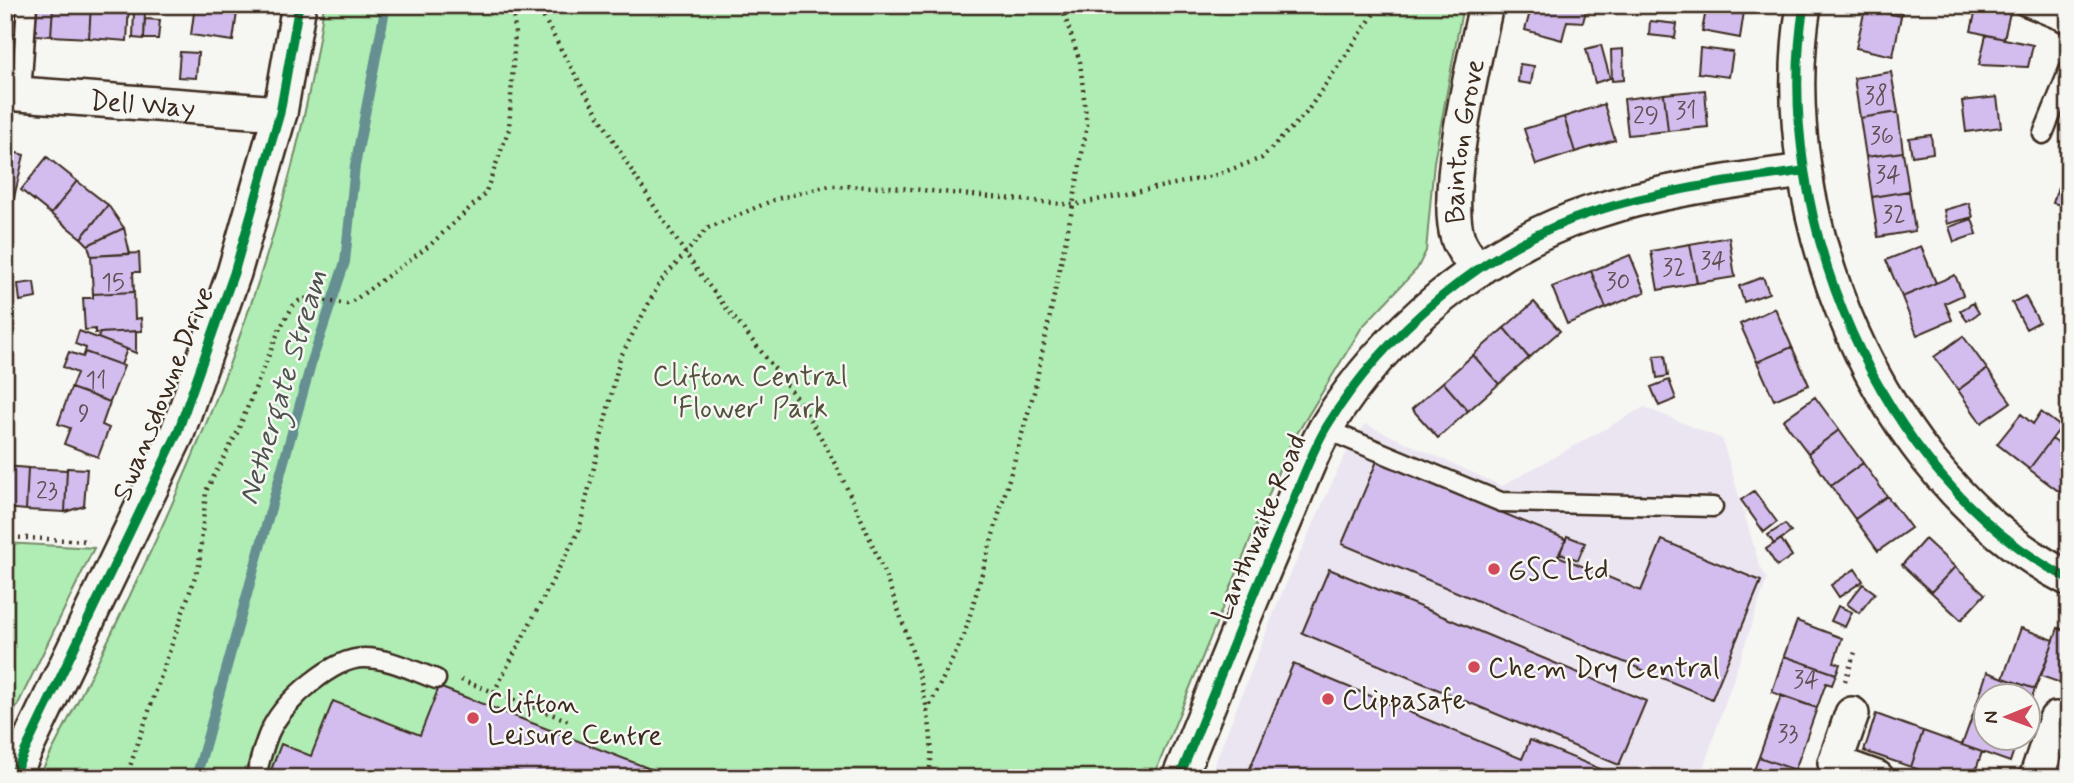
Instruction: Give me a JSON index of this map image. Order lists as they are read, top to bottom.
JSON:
{
  "streets": {
    "street": [
      "Dell Way",
      "Bainton Grove",
      "Swansdowne Drive",
      "Lanthwaite Road"
    ]
  },
  "crossings": [
    ["Dell Way", "Swansdowne Drive"],
    ["Bainton Grove", "Lanthwaite Road"]
  ],
  "water": ["Nethergate Stream"],
  "parks": ["Clifton Central 'Flower' Park"],
  "places": [
    "GSC Ltd",
    "Chem Dry Central",
    "Clippasafe",
    "Clifton Leisure Centre"
  ],
  "house_numbers": [
    "38",
    "31",
    "29",
    "36",
    "34",
    "32",
    "34",
    "32",
    "30",
    "15",
    "11",
    "9",
    "23",
    "34",
    "33"
  ],
  "north": "left"
}
